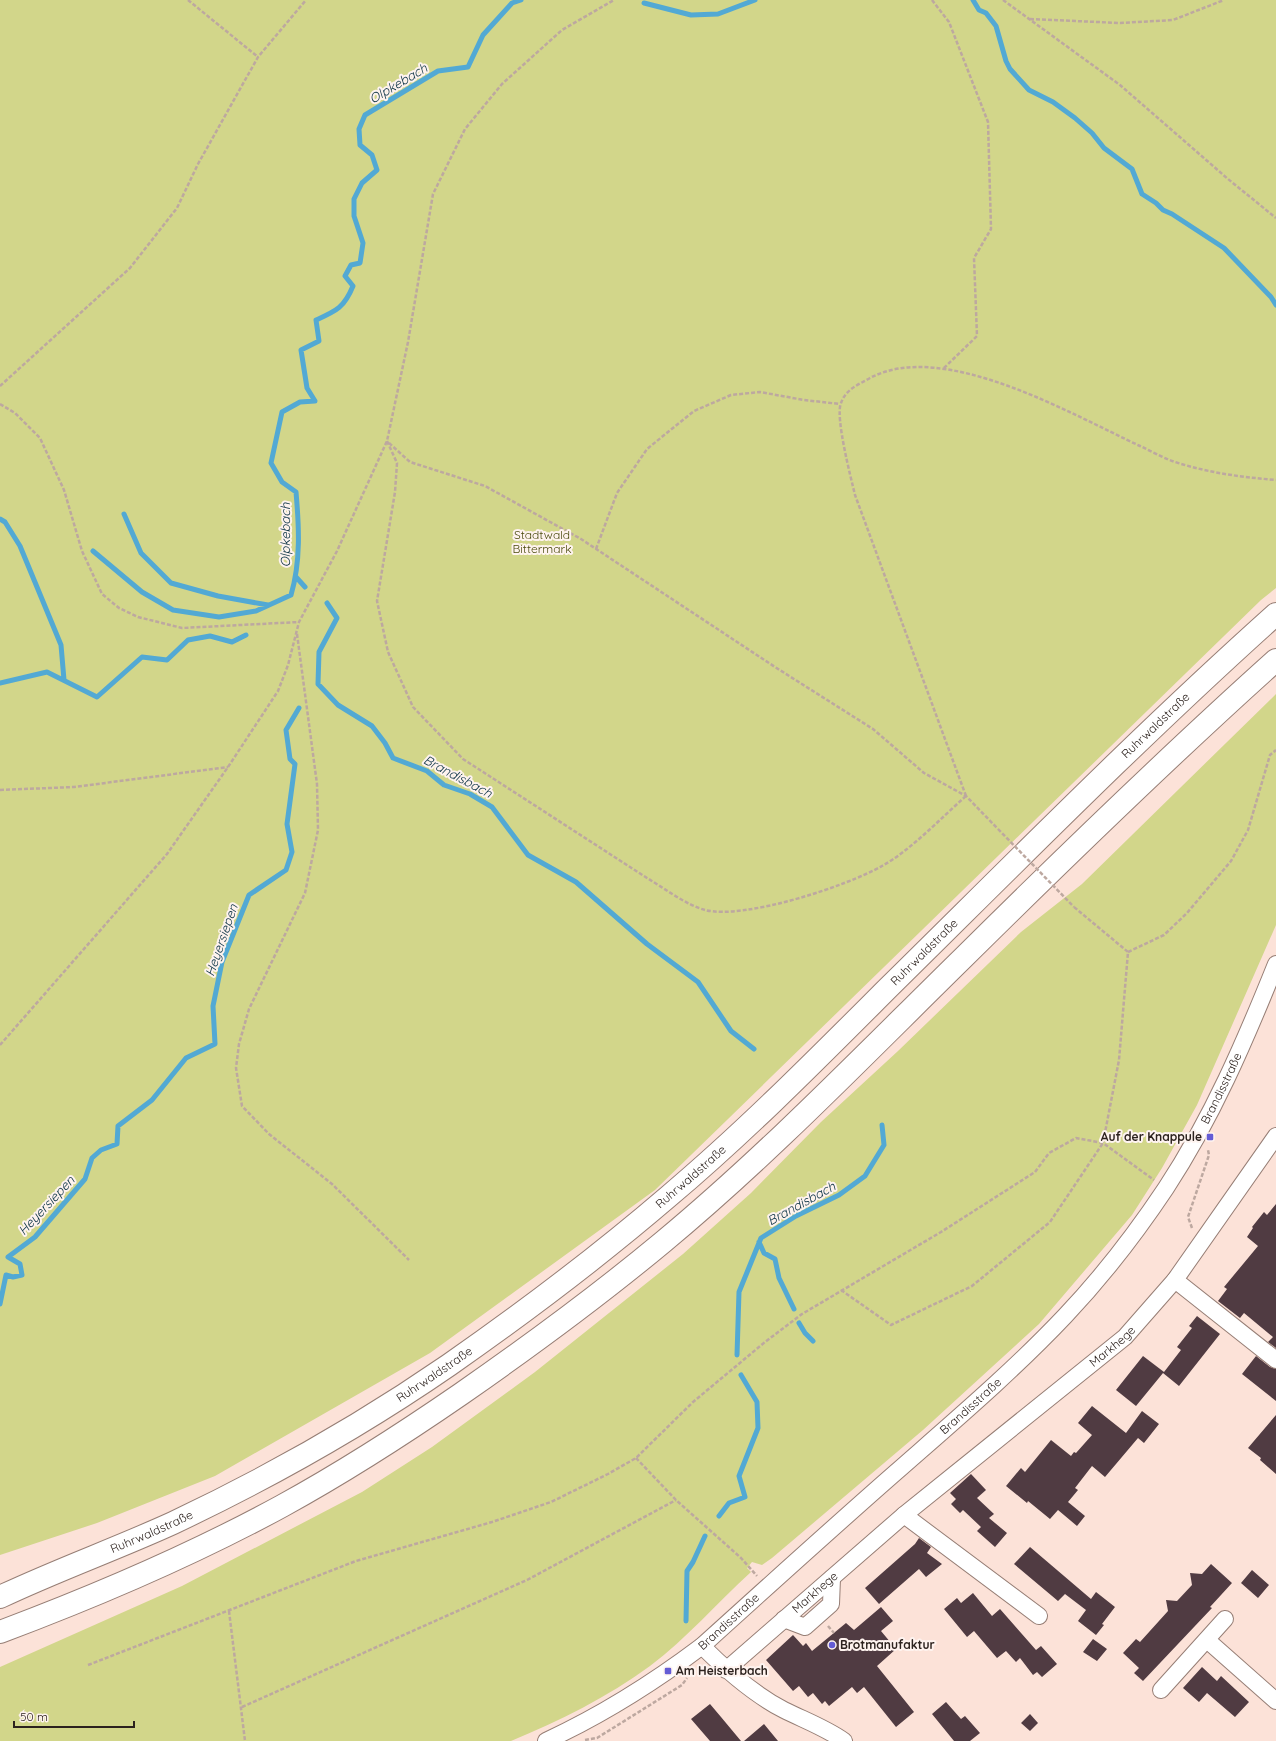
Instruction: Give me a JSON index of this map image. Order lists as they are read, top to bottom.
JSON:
{
  "streets": {
    "highway": ["Ruhrwaldstraße"],
    "street": ["Brandisstraße", "Markhege"]
  },
  "water": ["Olpkebach", "Brandisbach", "Heyersiepen"],
  "parks": ["Stadtwald Bittermark"],
  "places": {
    "transit": ["Auf der Knappule", "Am Heisterbach"],
    "other": ["Brotmanufaktur"]
  },
  "scale_bar": "50 m"
}
